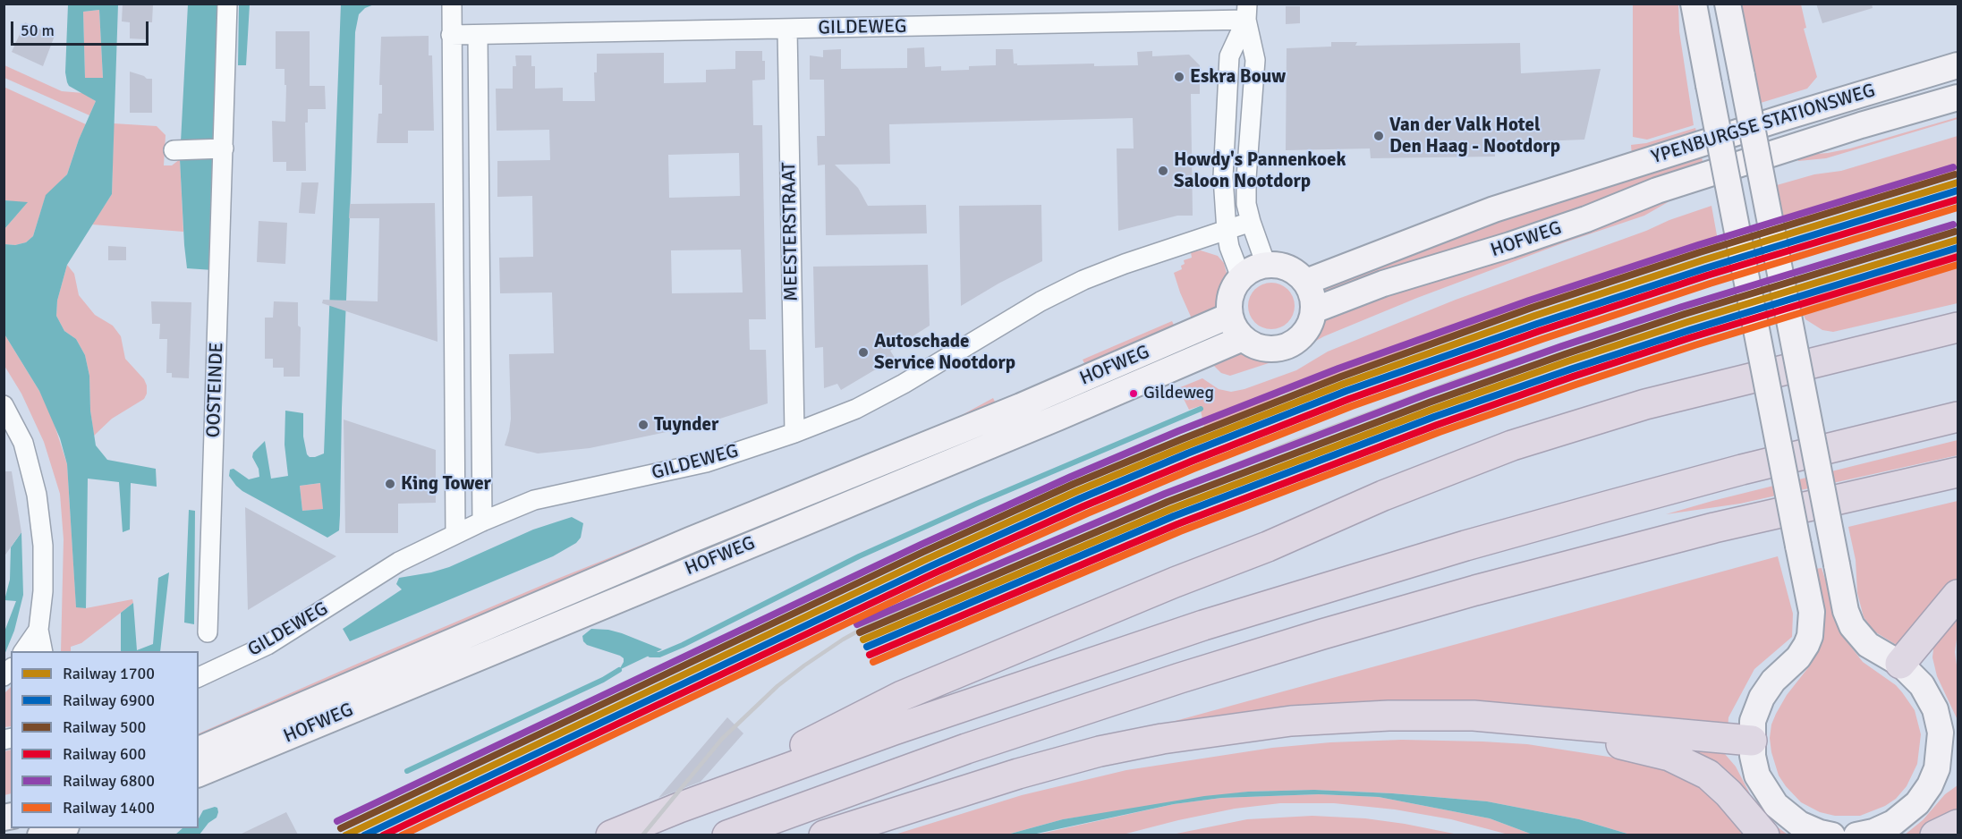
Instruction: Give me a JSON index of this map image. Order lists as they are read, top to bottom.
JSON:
{
  "streets": {
    "main road": ["YPENBURGSE STATIONSWEG", "HOFWEG"],
    "street": ["GILDEWEG", "MEESTERSTRAAT", "OOSTEINDE"]
  },
  "crossings": [
    ["GILDEWEG", "MEESTERSTRAAT"],
    ["YPENBURGSE STATIONSWEG", "HOFWEG"]
  ],
  "places": [
    "Eskra Bouw",
    "Van der Valk Hotel Den Haag - Nootdorp",
    "Howdy's Pannenkoek Saloon Nootdorp",
    "Autoschade Service Nootdorp",
    "Gildeweg",
    "Tuynder",
    "King Tower"
  ],
  "lines": [
    "rail line 6800",
    "rail line 500",
    "rail line 1700",
    "rail line 6900",
    "rail line 600",
    "rail line 1400"
  ],
  "legend": [
    "Railway 1700",
    "Railway 6900",
    "Railway 500",
    "Railway 600",
    "Railway 6800",
    "Railway 1400"
  ],
  "scale_bar": "50 m"
}
